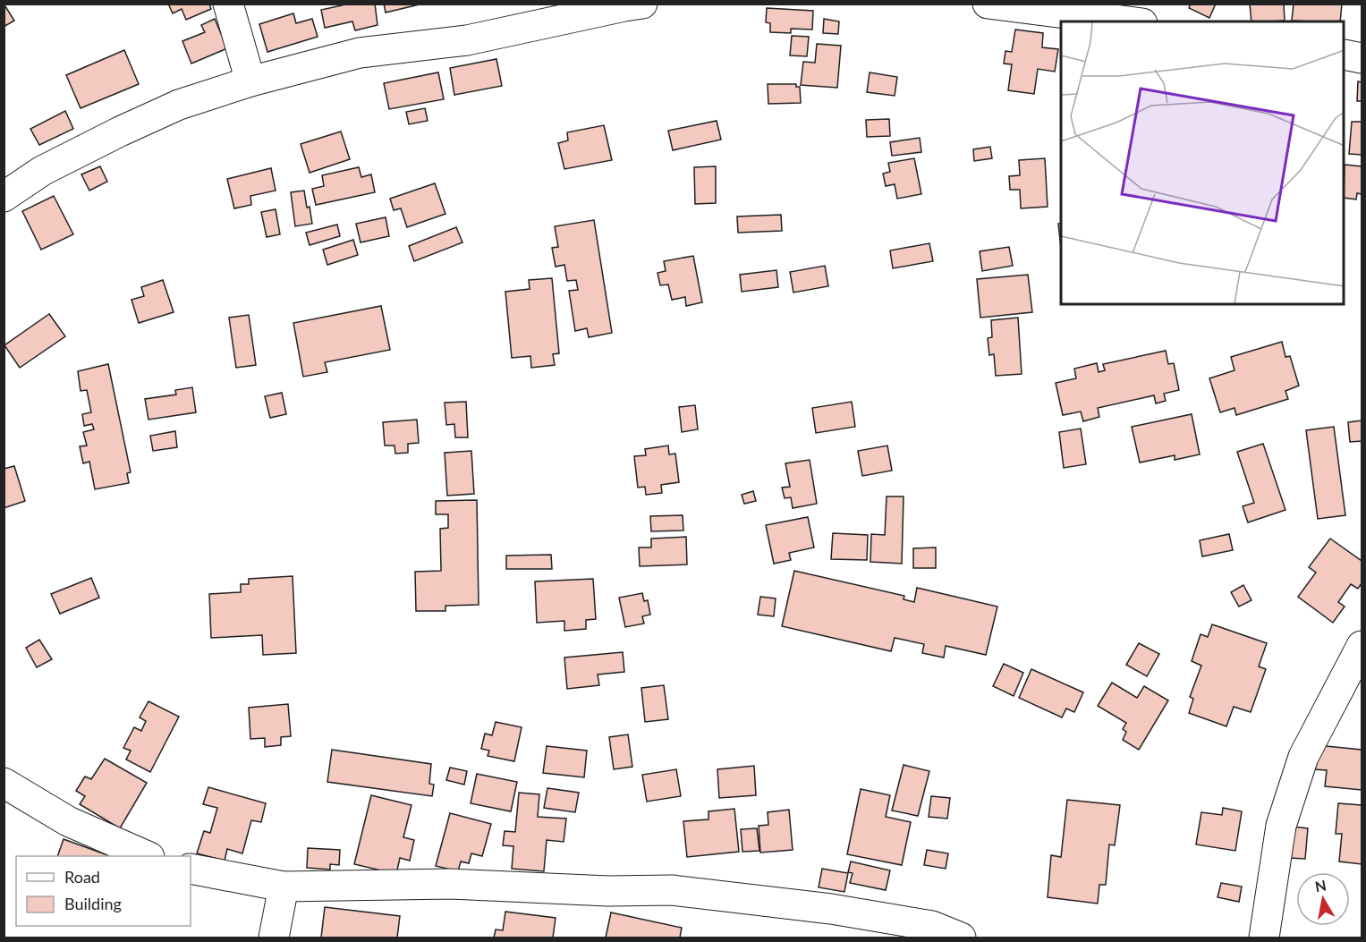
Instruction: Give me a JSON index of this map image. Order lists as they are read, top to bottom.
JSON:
{
  "legend": ["Road", "Building"],
  "north": "top"
}
